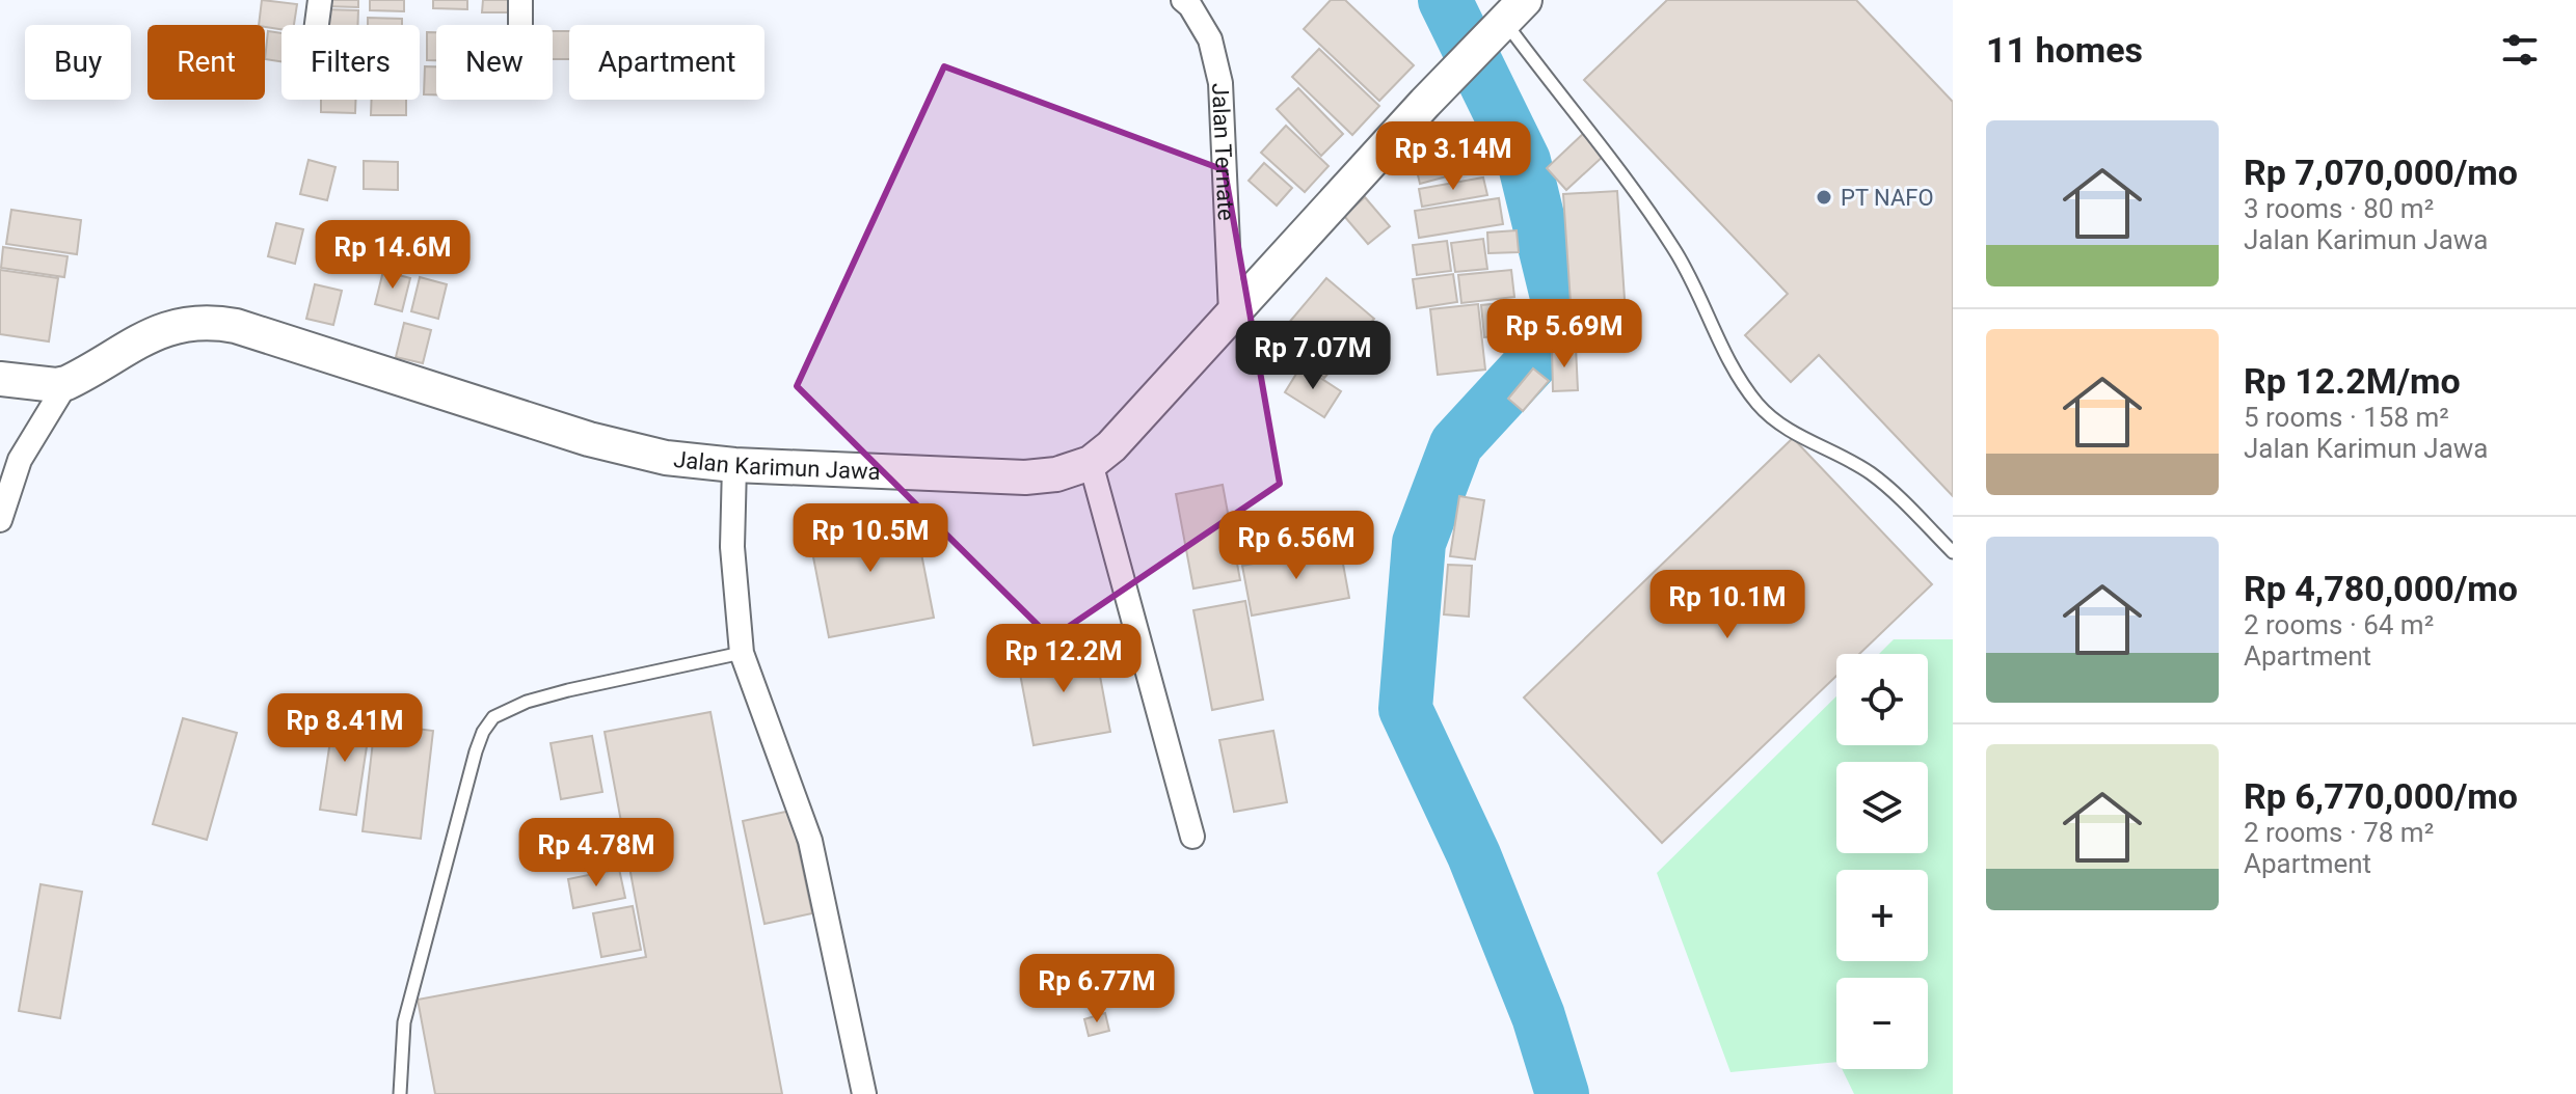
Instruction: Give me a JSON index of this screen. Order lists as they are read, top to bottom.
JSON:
{
  "streets": {
    "street": ["Jalan Ternate", "Jalan Karimun Jawa"]
  },
  "crossings": [
    ["Jalan Ternate", "Jalan Karimun Jawa"]
  ],
  "places": ["PT NAFO"],
  "page": {
    "heading": "11 homes",
    "chip": [
      "Buy",
      "Rent",
      "Filters",
      "New",
      "Apartment"
    ],
    "list": [
      {
        "name": "Rp 7,070,000/mo",
        "note": "3 rooms · 80 m² · Jalan Karimun Jawa"
      },
      {
        "name": "Rp 12.2M/mo",
        "note": "5 rooms · 158 m² · Jalan Karimun Jawa"
      },
      {
        "name": "Rp 4,780,000/mo",
        "note": "2 rooms · 64 m² · Apartment"
      },
      {
        "name": "Rp 6,770,000/mo",
        "note": "2 rooms · 78 m² · Apartment"
      }
    ],
    "price": [
      "Rp 3.14M",
      "Rp 14.6M",
      "Rp 5.69M",
      "Rp 7.07M",
      "Rp 10.5M",
      "Rp 6.56M",
      "Rp 10.1M",
      "Rp 12.2M",
      "Rp 8.41M",
      "Rp 4.78M",
      "Rp 6.77M"
    ],
    "map_buttons": ["+", "−"]
  }
}
